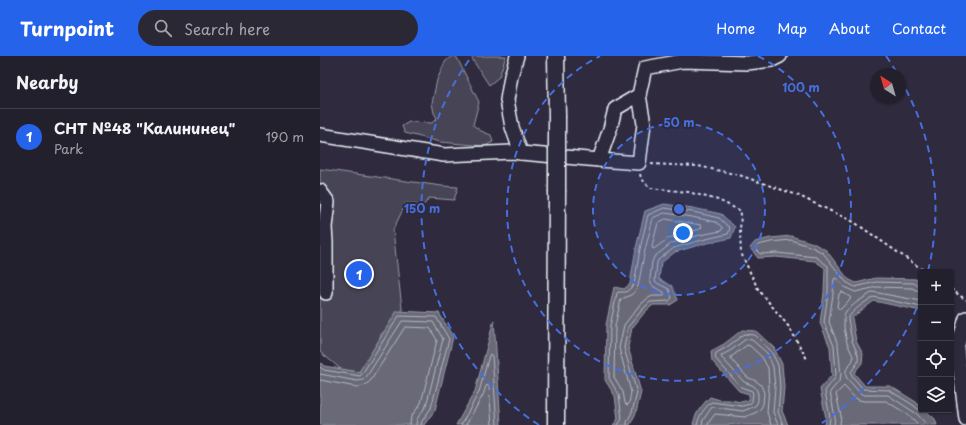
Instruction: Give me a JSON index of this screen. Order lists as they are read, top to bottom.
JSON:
{
  "north": "top left",
  "page": {
    "header": "Turnpoint",
    "search": "Search here",
    "nav": [
      "Home",
      "Map",
      "About",
      "Contact"
    ],
    "heading": "Nearby",
    "list": [
      {
        "mark": "1",
        "name": "СНТ №48 \"Калининец\"",
        "note": "Park",
        "value": "190 m"
      }
    ],
    "pins": "1",
    "map_buttons": ["+", "−"]
  },
  "rings": ["100 m", "50 m", "150 m"]
}
